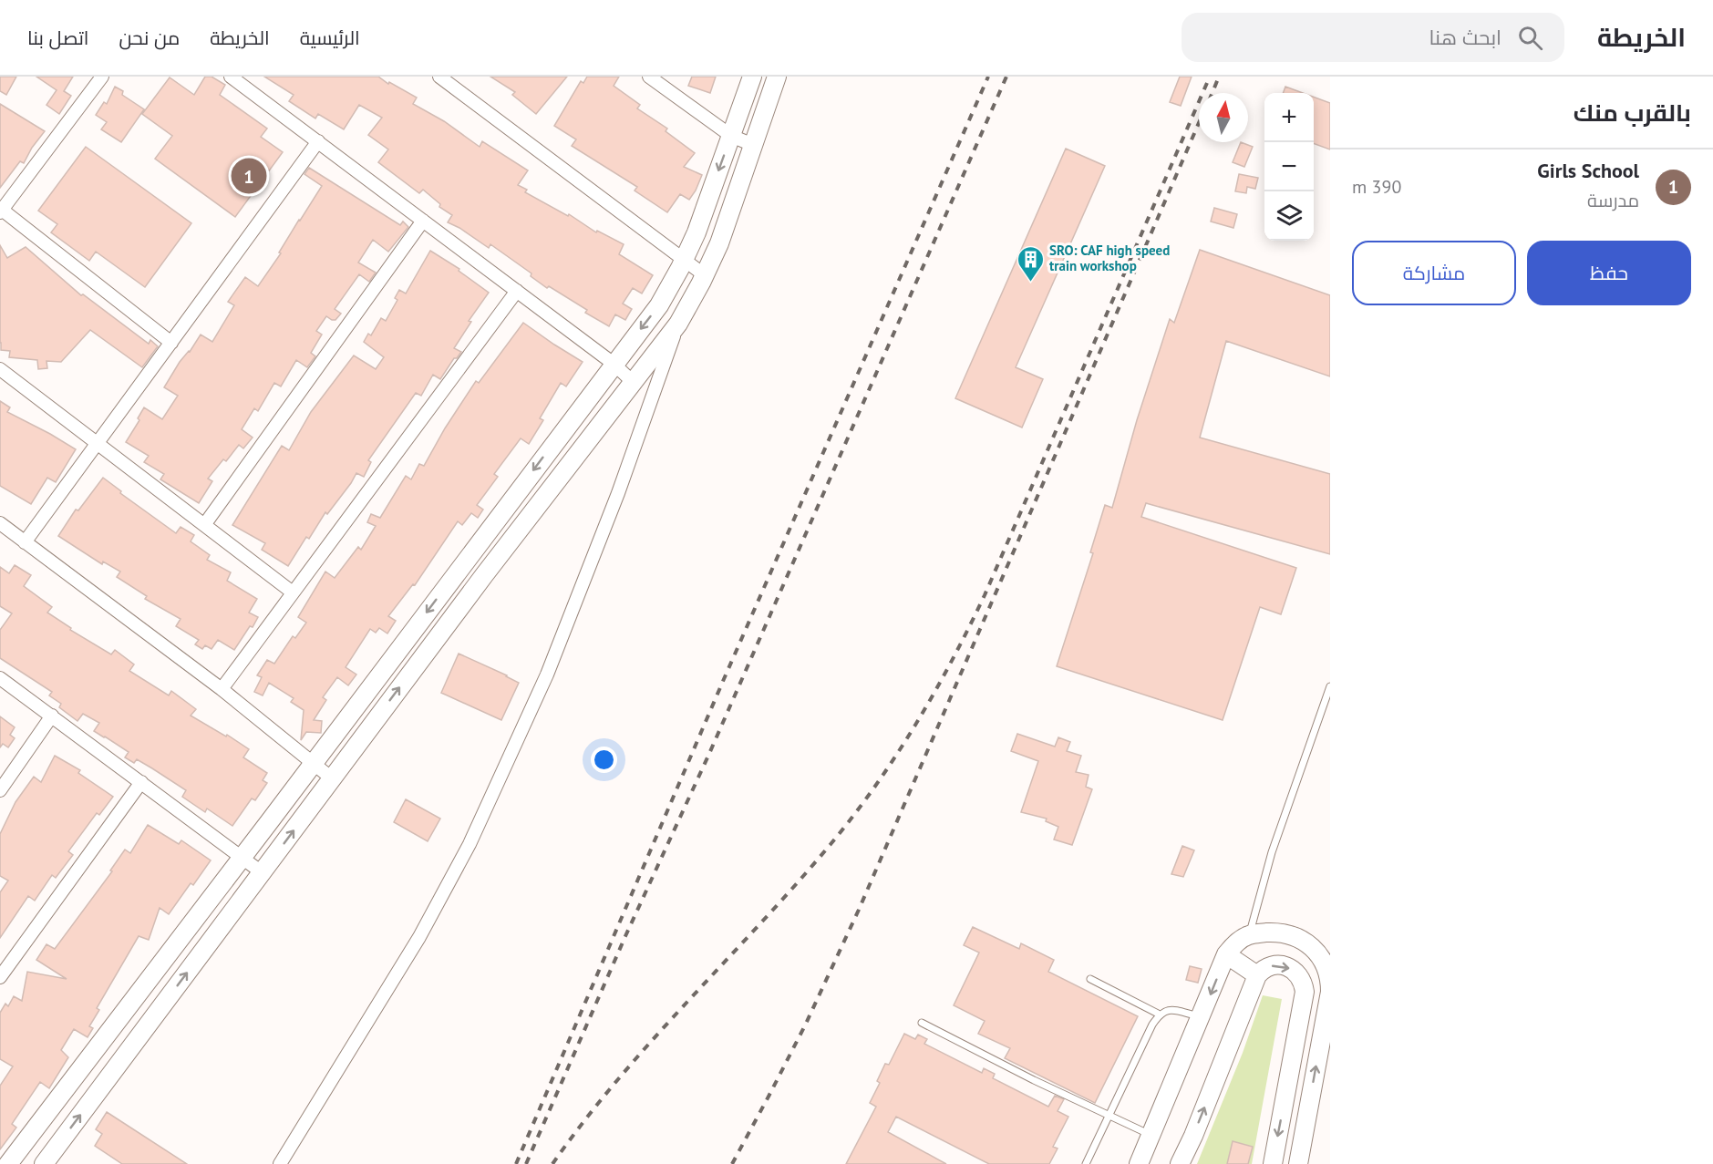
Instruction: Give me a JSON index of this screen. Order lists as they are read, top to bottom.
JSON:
{
  "places": {
    "building": ["SRO: CAF high speed train workshop"]
  },
  "north": "top",
  "page": {
    "header": "الخريطة",
    "search": "ابحث هنا",
    "nav": [
      "الرئيسية",
      "الخريطة",
      "من نحن",
      "اتصل بنا"
    ],
    "heading": "بالقرب منك",
    "map_buttons": ["+", "−"],
    "list": [
      {
        "mark": "1",
        "name": "Girls School",
        "note": "مدرسة",
        "value": "390 m"
      }
    ],
    "pins": "1",
    "buttons": ["حفظ", "مشاركة"]
  }
}
